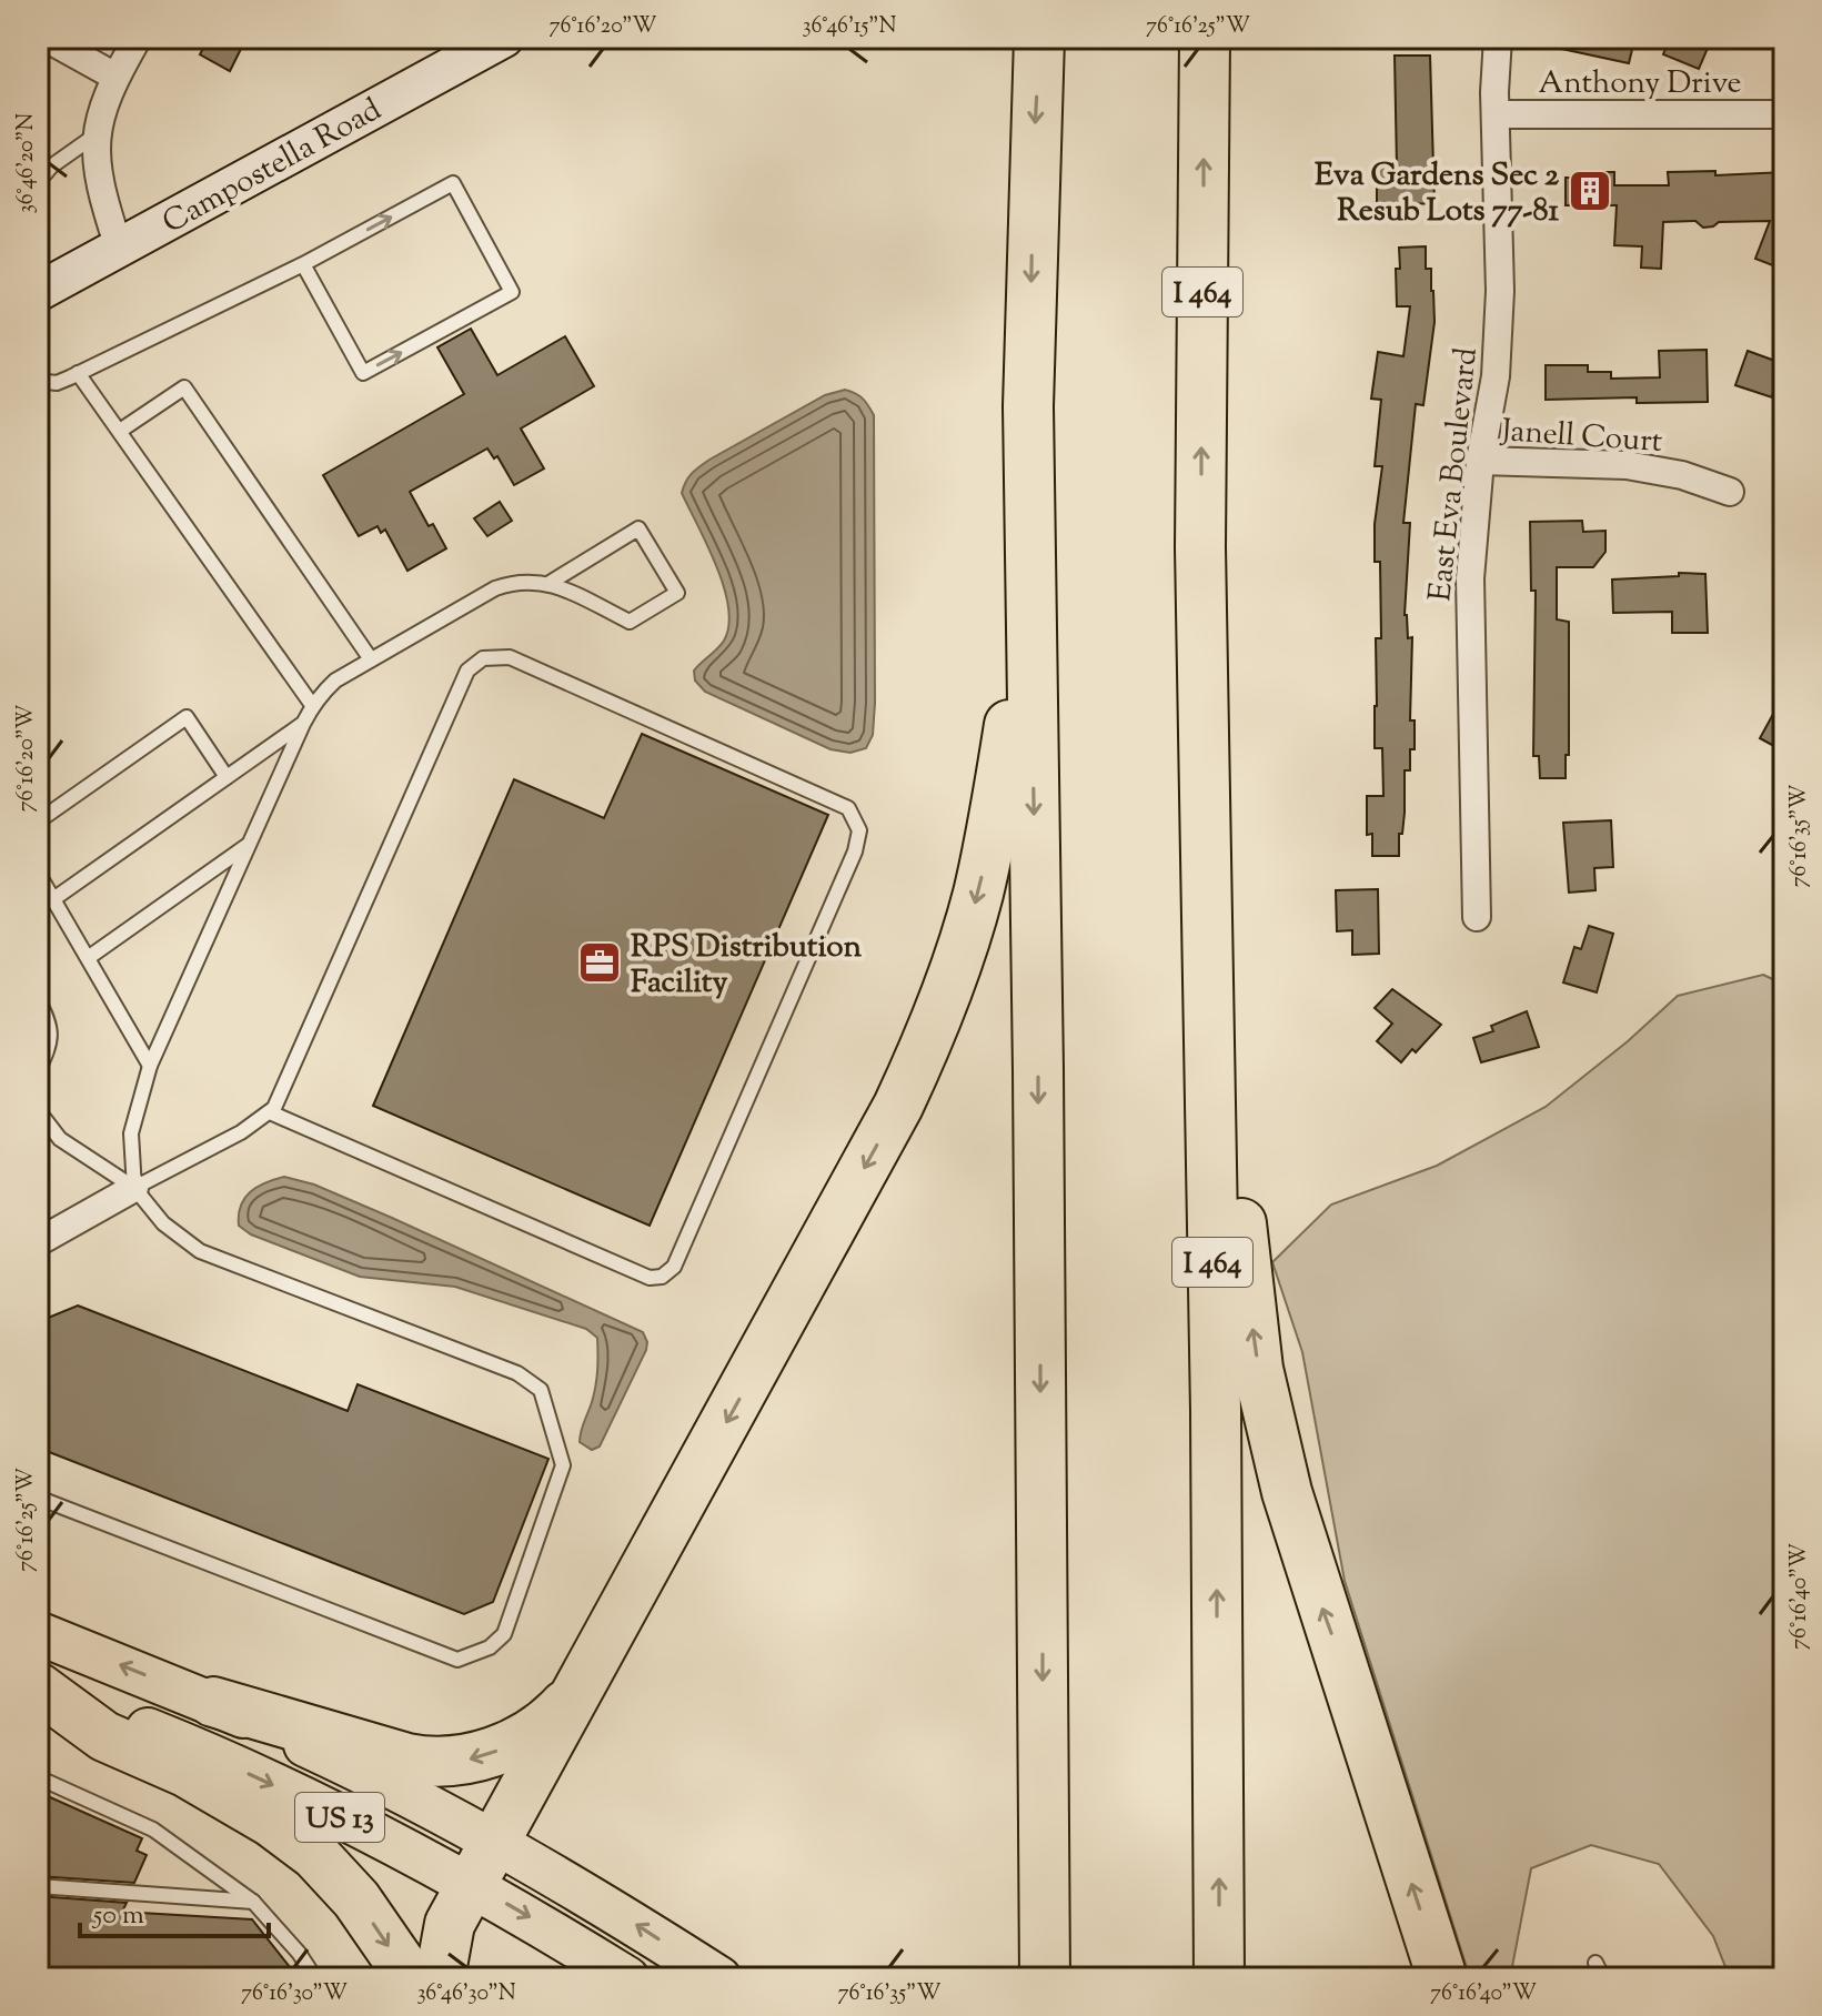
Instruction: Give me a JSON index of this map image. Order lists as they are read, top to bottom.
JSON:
{
  "streets": {
    "highway": ["I 464"],
    "main road": ["Campostella Road", "US 13"],
    "street": ["Anthony Drive", "Janell Court", "East Eva Boulevard"]
  },
  "crossings": [
    ["Anthony Drive", "East Eva Boulevard"],
    ["Janell Court", "East Eva Boulevard"]
  ],
  "places": {
    "building": ["Eva Gardens Sec 2 Resub Lots 77-81"],
    "office": ["RPS Distribution Facility"]
  },
  "scale_bar": "50 m",
  "coordinates": [
    "76°16'20\"W",
    "36°46'15\"N",
    "76°16'25\"W",
    "36°46'20\"N",
    "76°16'35\"W",
    "76°16'40\"W",
    "76°16'30\"W",
    "36°46'30\"N"
  ]
}
